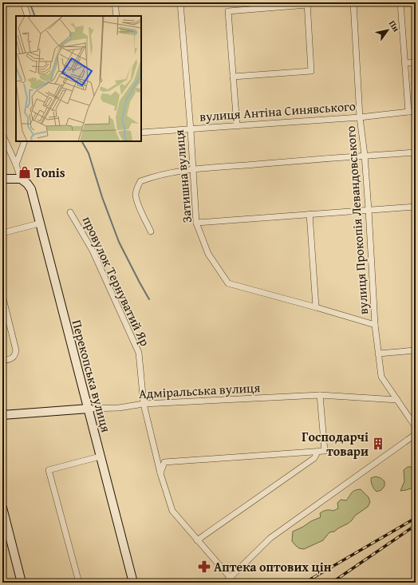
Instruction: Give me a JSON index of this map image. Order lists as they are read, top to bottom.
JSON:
{
  "streets": {
    "street": [
      "вулиця Антіна Синявського",
      "Затишна вулиця",
      "вулиця Прокопія Левандовського",
      "провулок Тернуватий Яр",
      "Перекопська вулиця",
      "Адміральська вулиця"
    ]
  },
  "crossings": [
    ["вулиця Антіна Синявського", "Затишна вулиця"],
    ["вулиця Антіна Синявського", "вулиця Прокопія Левандовського"],
    ["Затишна вулиця", "вулиця Прокопія Левандовського"],
    ["вулиця Прокопія Левандовського", "Адміральська вулиця"],
    ["провулок Тернуватий Яр", "Адміральська вулиця"],
    ["Перекопська вулиця", "Адміральська вулиця"]
  ],
  "places": {
    "shop": ["Tonis"],
    "building": ["Господарчі товари"],
    "pharmacy": ["Аптека оптових цін"]
  },
  "north": "top right"
}
